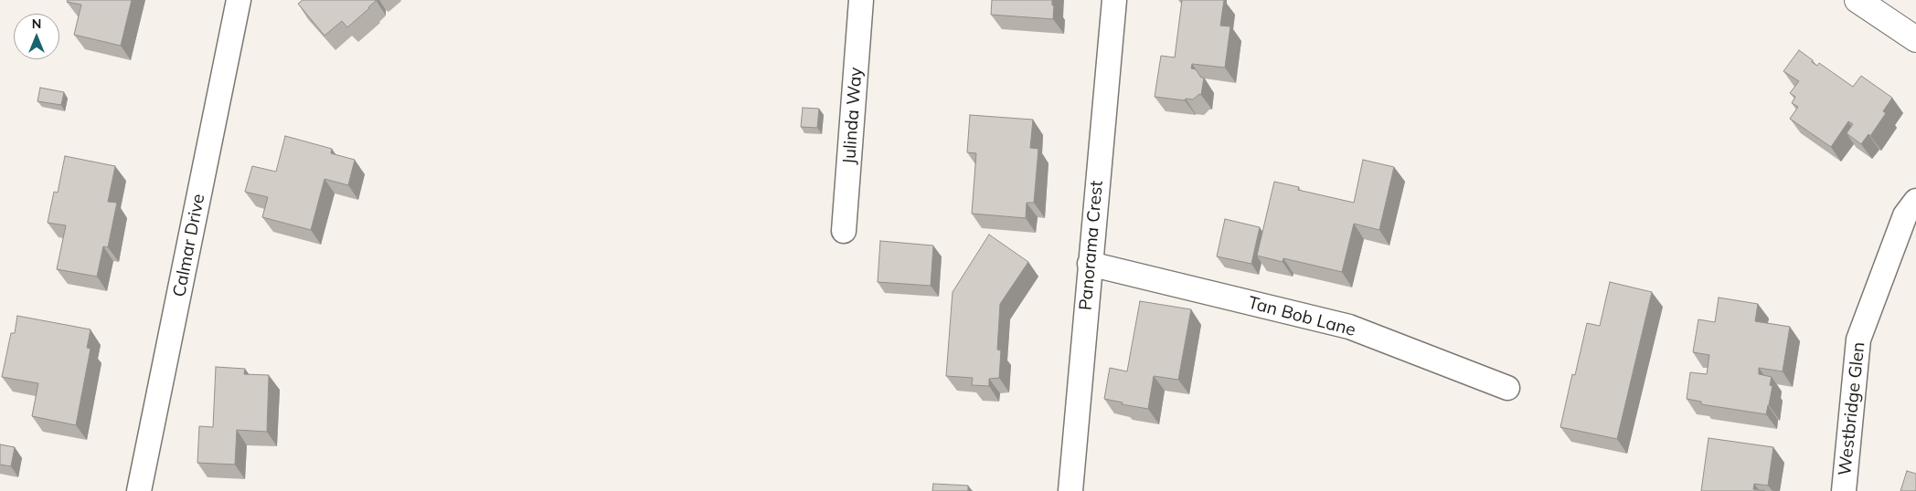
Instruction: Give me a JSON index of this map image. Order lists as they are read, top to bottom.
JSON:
{
  "streets": {
    "street": [
      "Julinda Way",
      "Calmar Drive",
      "Panorama Crest",
      "Tan Bob Lane",
      "Westbridge Glen"
    ]
  },
  "crossings": [
    ["Panorama Crest", "Tan Bob Lane"]
  ],
  "north": "top"
}
